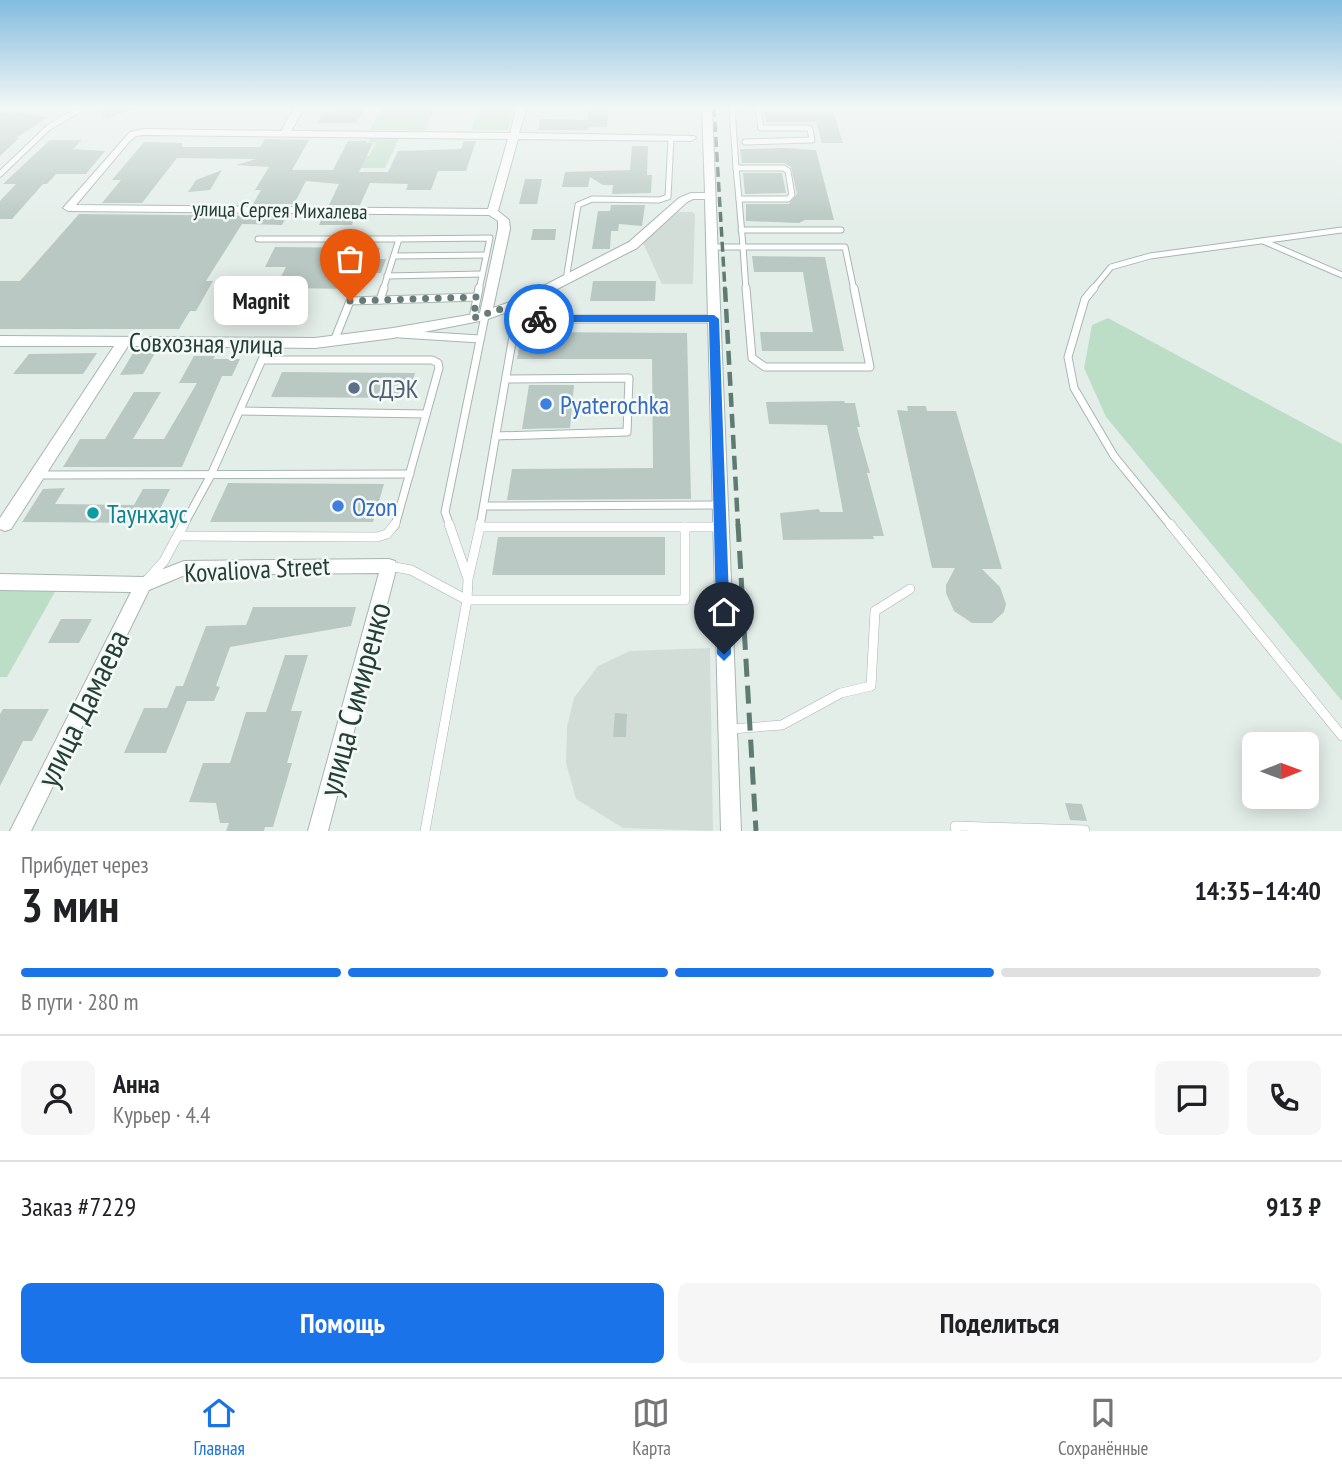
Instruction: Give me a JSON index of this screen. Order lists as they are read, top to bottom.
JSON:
{
  "streets": {
    "street": [
      "улица Сергея Михалева",
      "Совхозная улица",
      "Kovaliova Street",
      "улица Симиренко",
      "улица Дамаева"
    ]
  },
  "crossings": [
    ["Kovaliova Street", "улица Симиренко"],
    ["Kovaliova Street", "улица Дамаева"]
  ],
  "places": [
    "Magnit",
    "СДЭК",
    "Pyaterochka",
    "Ozon",
    "Таунхаус"
  ],
  "north": "right",
  "page": {
    "bubble": "Magnit",
    "heading": ["3 мин", "Прибудет через", "14:35–14:40"],
    "panel": [
      "Анна",
      "Курьер · 4.4",
      "Заказ #7229",
      "913 ₽"
    ],
    "bar": "В пути · 280 m",
    "buttons": ["Помощь", "Поделиться"],
    "tabs": ["Главная", "Карта", "Сохранённые"]
  }
}
